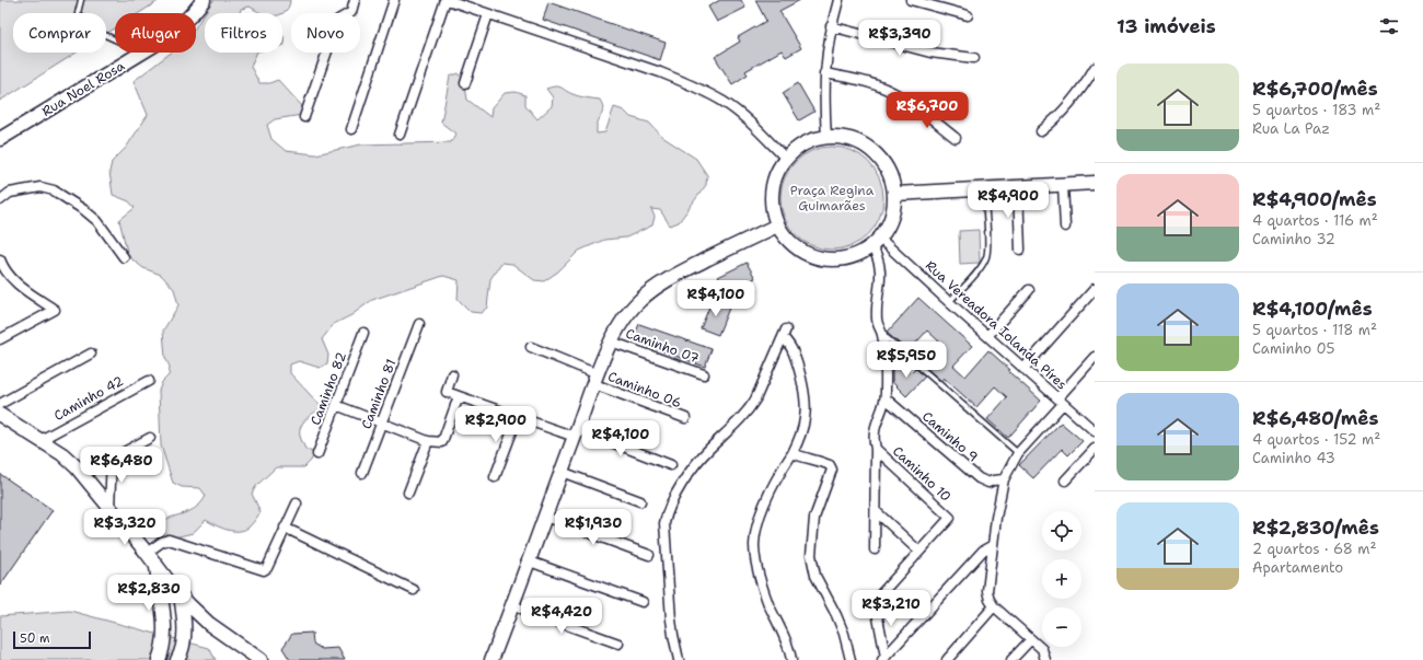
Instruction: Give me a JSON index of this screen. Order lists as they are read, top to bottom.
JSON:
{
  "streets": {
    "street": [
      "Rua Noel Rosa",
      "Rua Vereadora Iolanda Píres",
      "Caminho 07",
      "Caminho 82",
      "Caminho 06",
      "Caminho 81",
      "Caminho 42",
      "Caminho 9",
      "Caminho 10"
    ]
  },
  "parks": ["Praça Regina Guimarães"],
  "scale_bar": "50 m",
  "page": {
    "heading": "13 imóveis",
    "chip": [
      "Comprar",
      "Alugar",
      "Filtros",
      "Novo"
    ],
    "price": [
      "R$3,390",
      "R$6,700",
      "R$4,900",
      "R$4,100",
      "R$5,950",
      "R$2,900",
      "R$4,100",
      "R$6,480",
      "R$3,320",
      "R$1,930",
      "R$2,830",
      "R$3,210",
      "R$4,420"
    ],
    "list": [
      {
        "name": "R$6,700/mês",
        "note": "5 quartos · 183 m² · Rua La Paz"
      },
      {
        "name": "R$4,900/mês",
        "note": "4 quartos · 116 m² · Caminho 32"
      },
      {
        "name": "R$4,100/mês",
        "note": "5 quartos · 118 m² · Caminho 05"
      },
      {
        "name": "R$6,480/mês",
        "note": "4 quartos · 152 m² · Caminho 43"
      },
      {
        "name": "R$2,830/mês",
        "note": "2 quartos · 68 m² · Apartamento"
      }
    ],
    "map_buttons": ["+", "−"],
    "scale": "50 m"
  }
}
